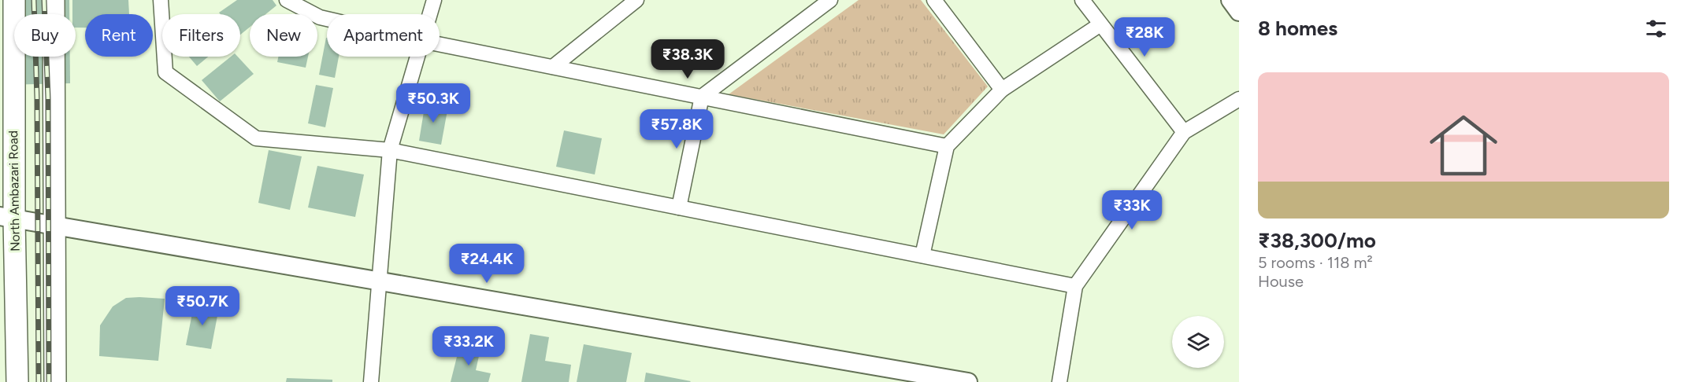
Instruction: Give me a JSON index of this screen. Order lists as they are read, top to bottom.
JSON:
{
  "streets": {
    "main road": ["North Ambazari Road"]
  },
  "page": {
    "heading": "8 homes",
    "chip": [
      "Buy",
      "Rent",
      "Filters",
      "New",
      "Apartment"
    ],
    "price": [
      "₹28K",
      "₹38.3K",
      "₹50.3K",
      "₹57.8K",
      "₹33K",
      "₹24.4K",
      "₹50.7K",
      "₹33.2K"
    ],
    "list": [
      {
        "name": "₹38,300/mo",
        "note": "5 rooms · 118 m² · House"
      }
    ]
  }
}
